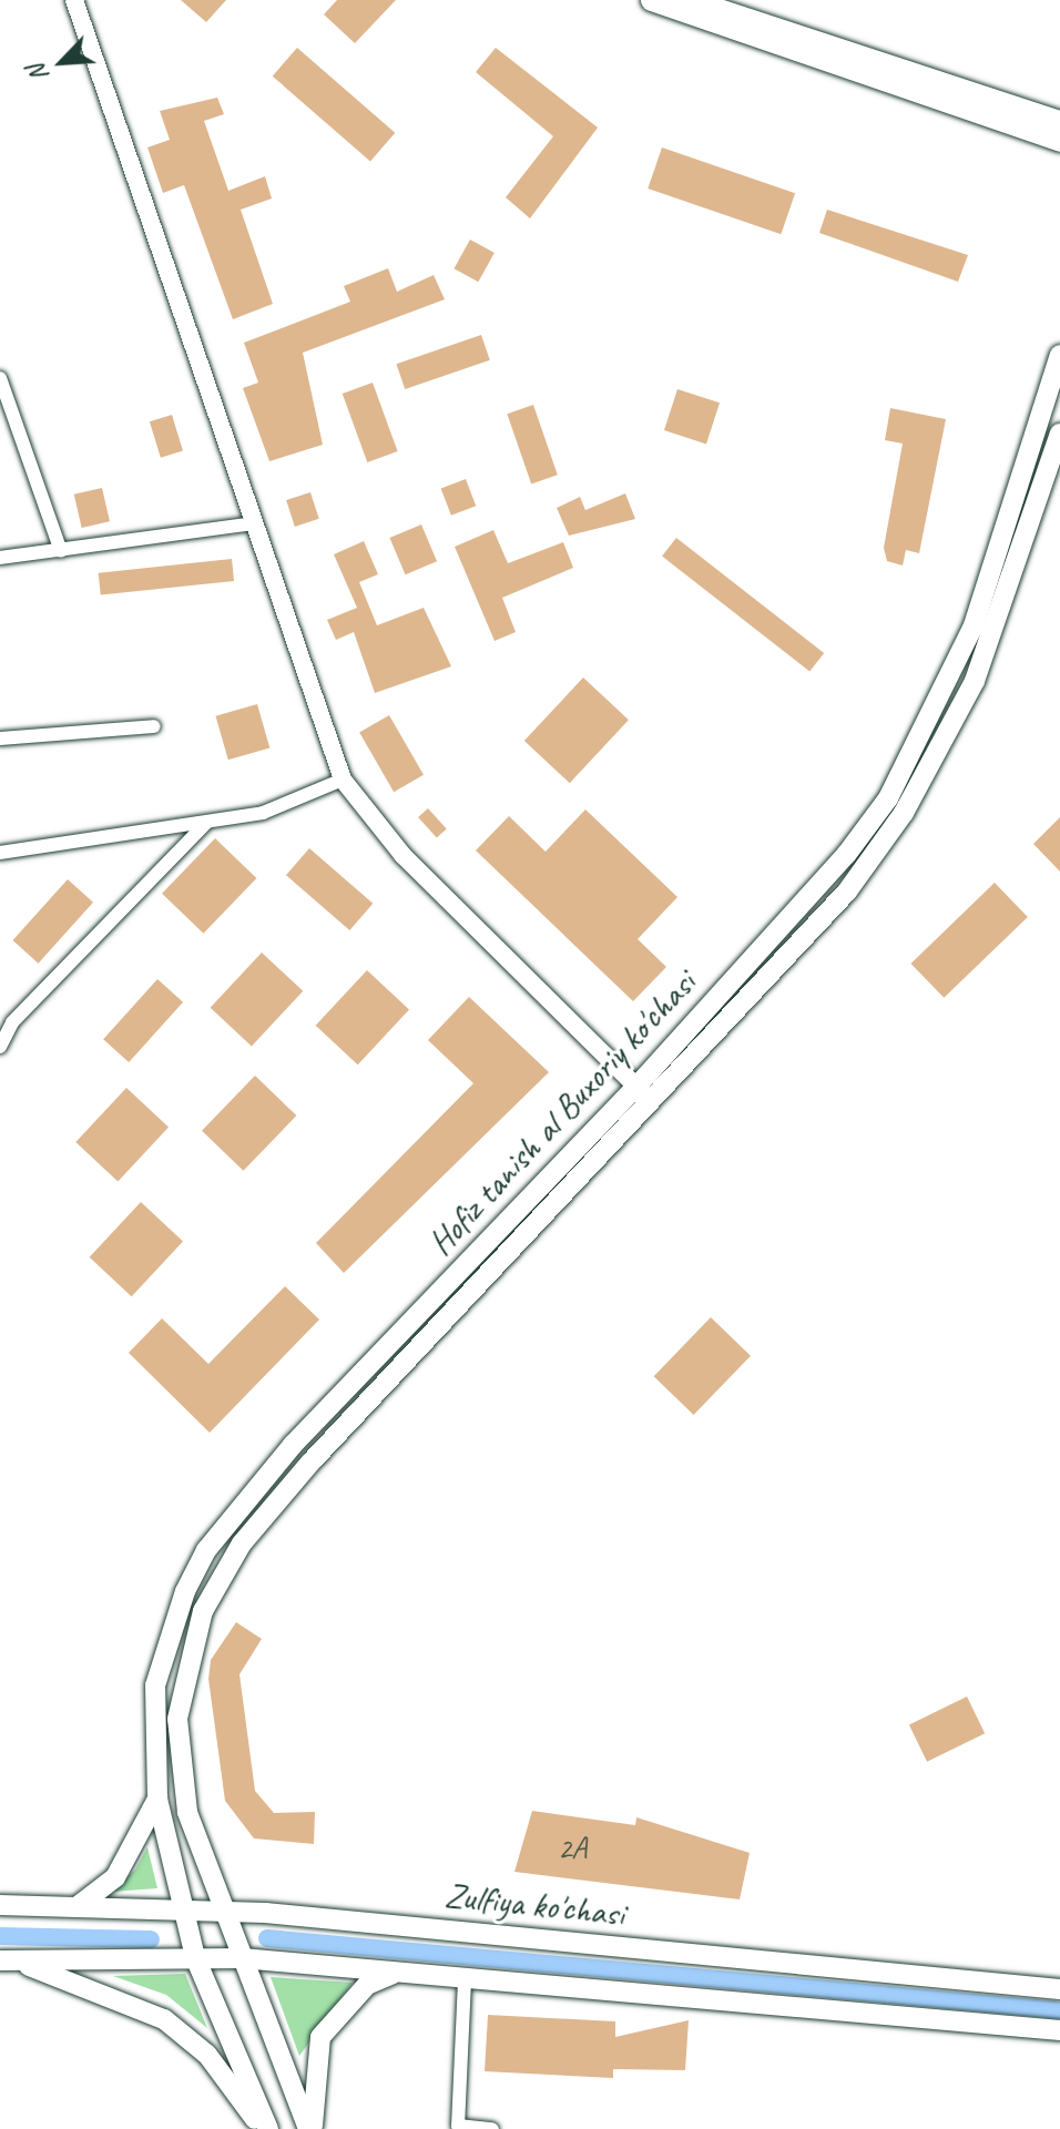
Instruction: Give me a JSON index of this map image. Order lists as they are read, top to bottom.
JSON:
{
  "streets": {
    "main road": ["Hofiz tanish al Buxoriy ko'chasi", "Zulfiya ko'chasi"]
  },
  "crossings": [
    ["Hofiz tanish al Buxoriy ko'chasi", "Zulfiya ko'chasi"]
  ],
  "house_numbers": ["2А"],
  "north": "bottom left"
}
